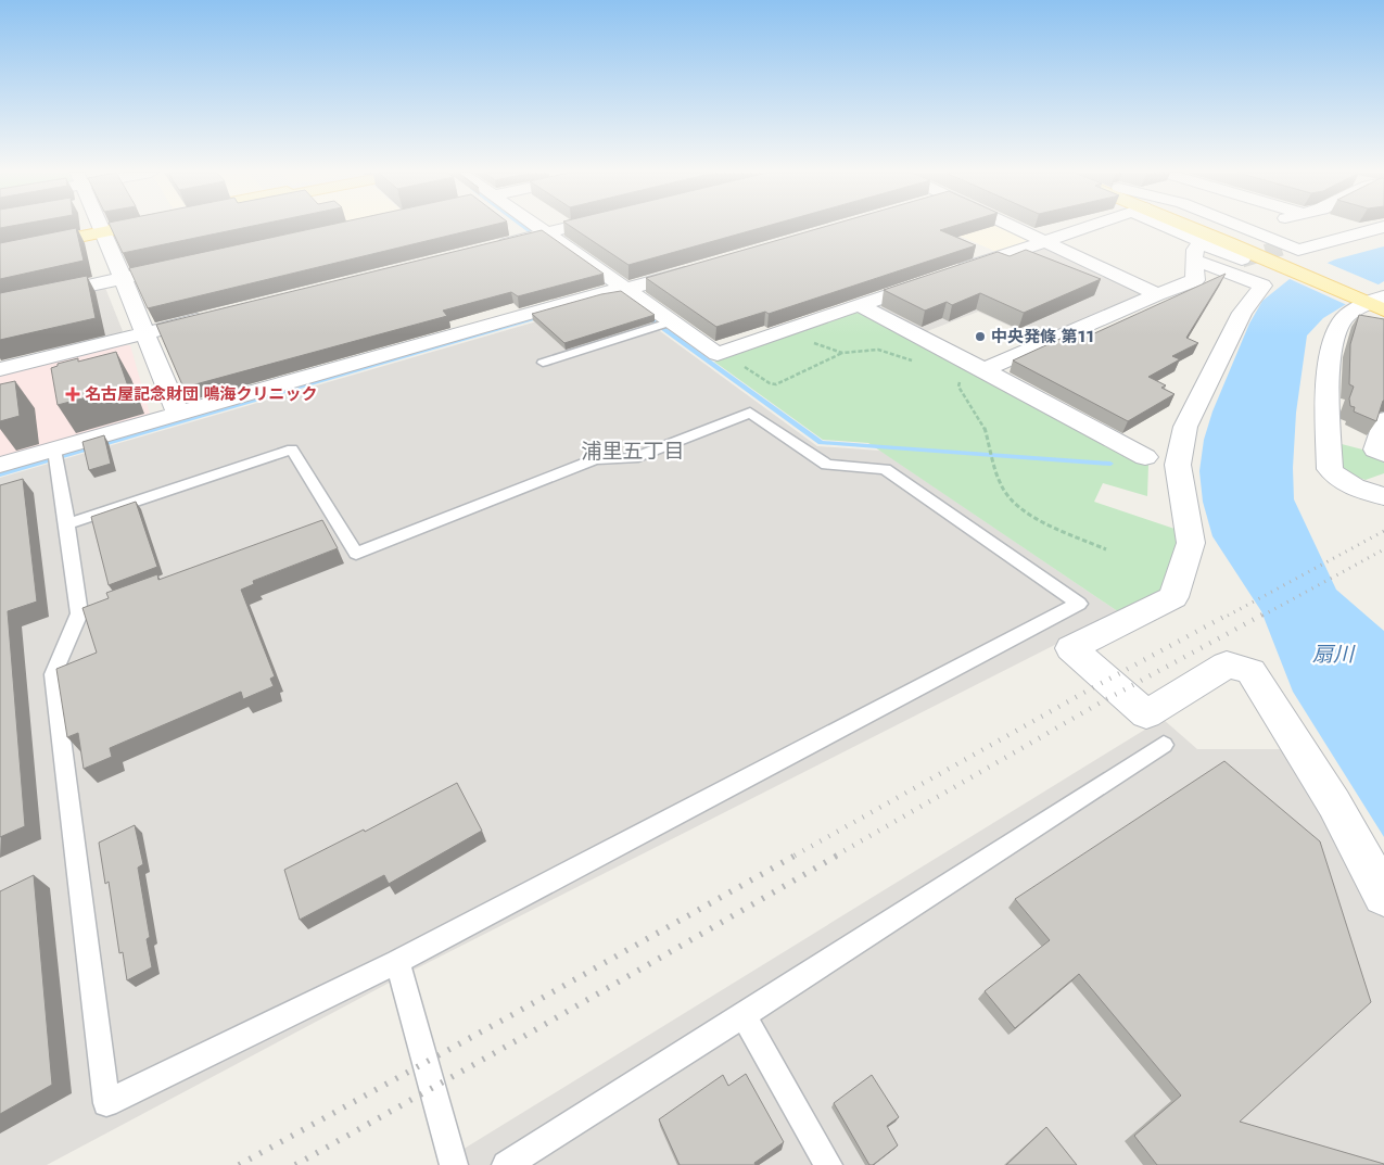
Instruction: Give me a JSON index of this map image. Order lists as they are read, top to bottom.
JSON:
{
  "districts": ["浦里五丁目"],
  "water": ["扇川"],
  "places": {
    "other": ["中央発條 第11"],
    "health": ["名古屋記念財団 鳴海クリニック"]
  }
}
